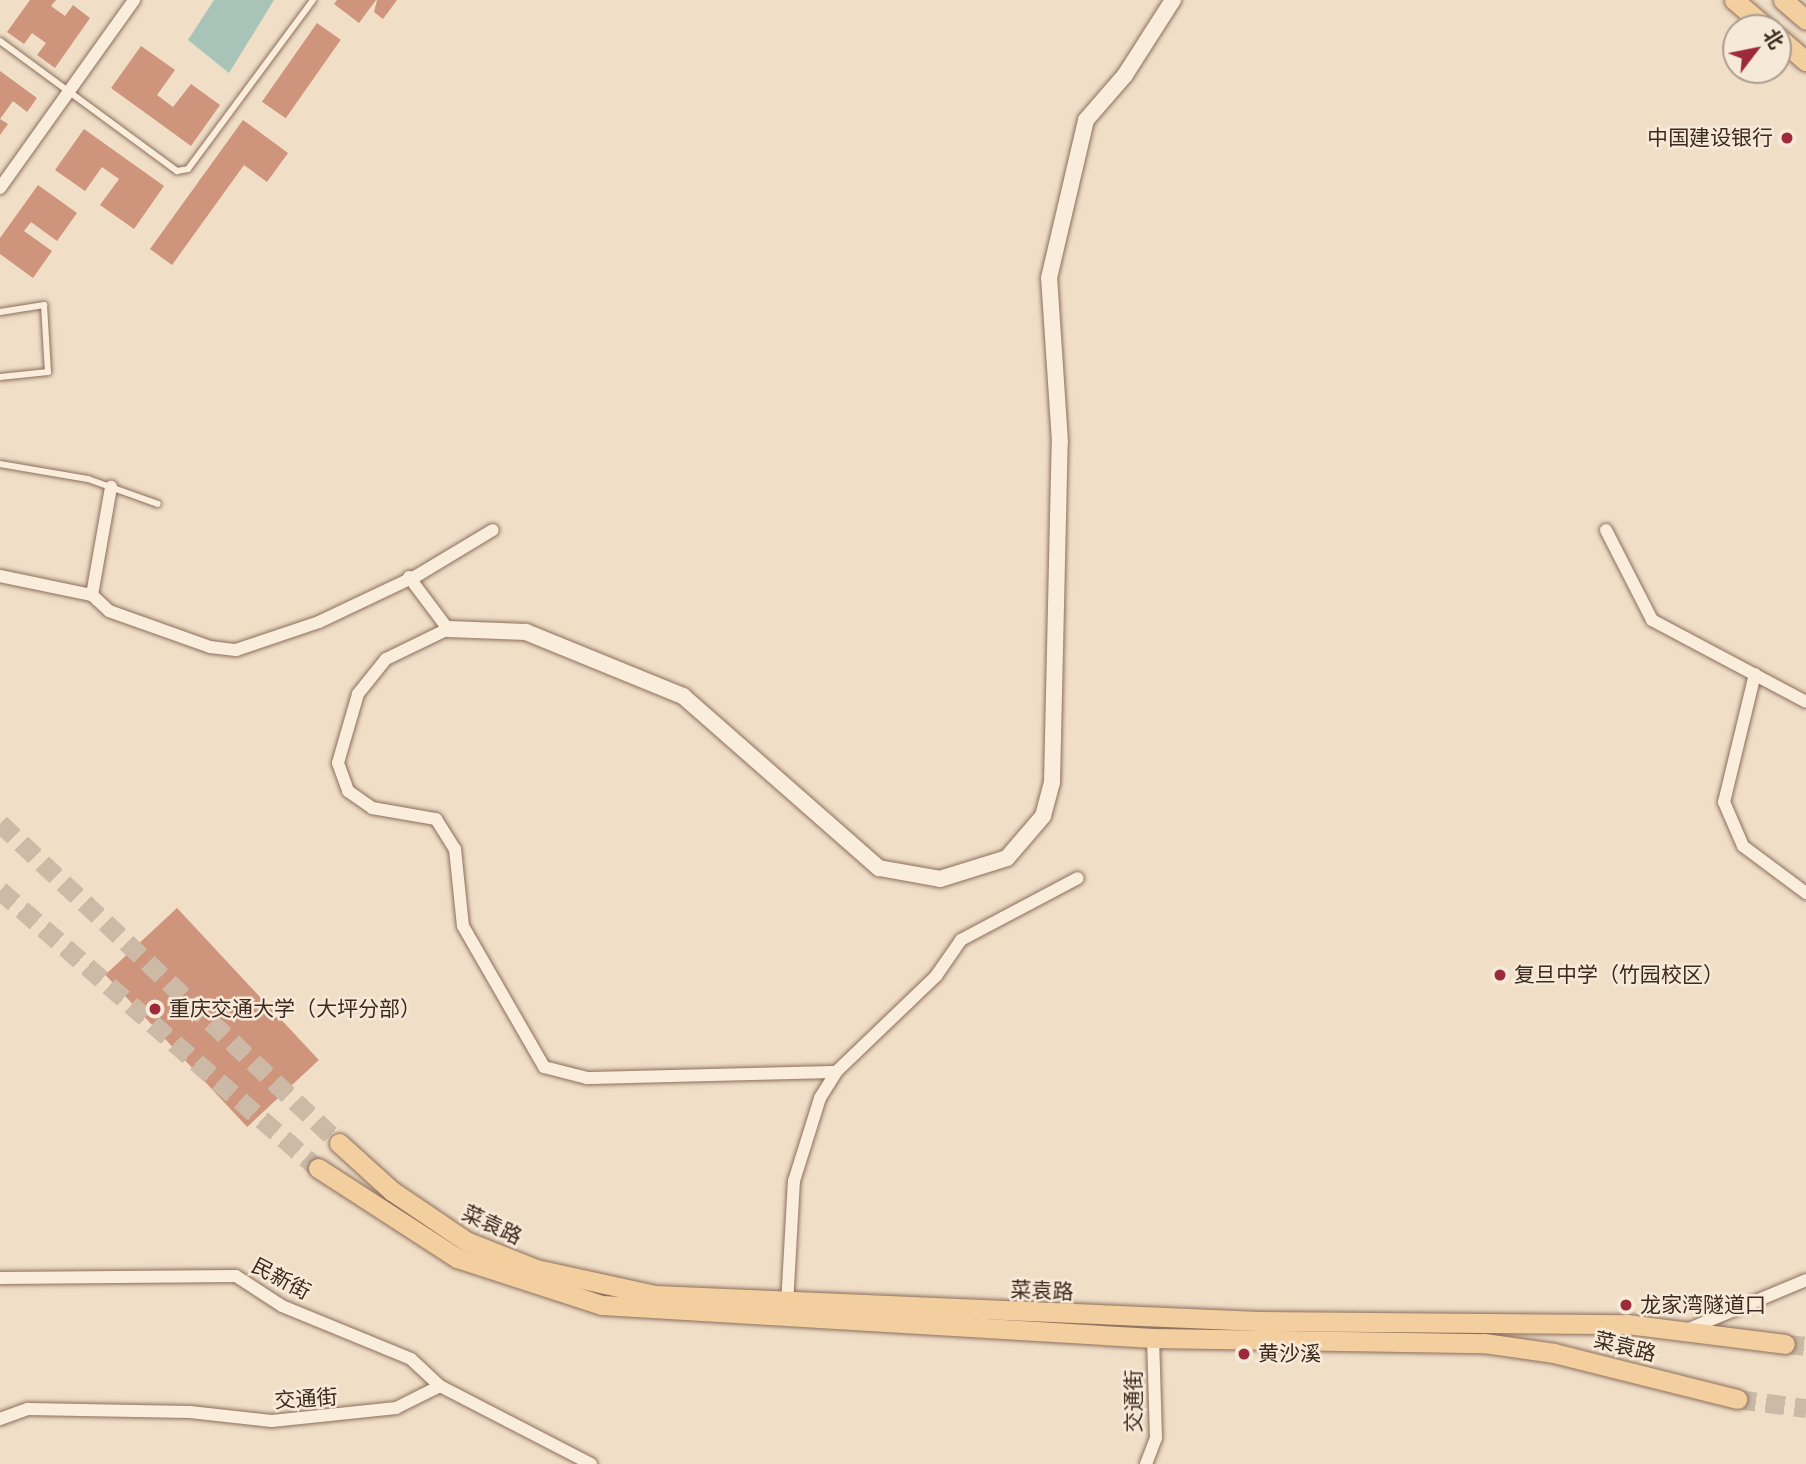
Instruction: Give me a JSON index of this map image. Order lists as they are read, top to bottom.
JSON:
{
  "streets": {
    "main road": ["菜袁路"],
    "street": ["民新街", "交通街"]
  },
  "crossings": [
    ["菜袁路", "交通街"],
    ["民新街", "交通街"]
  ],
  "places": [
    "中国建设银行",
    "复旦中学（竹园校区）",
    "重庆交通大学（大坪分部）",
    "龙家湾隧道口",
    "黄沙溪"
  ],
  "north": "top right"
}
